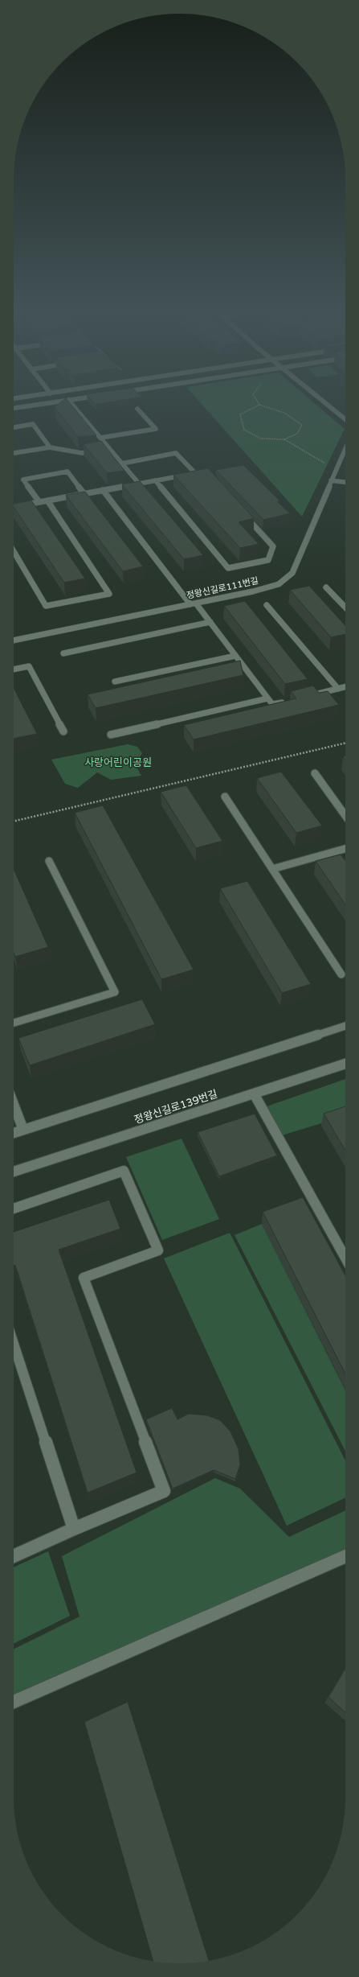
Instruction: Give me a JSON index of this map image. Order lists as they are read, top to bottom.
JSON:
{
  "streets": {
    "street": ["정왕신길로111번길", "정왕신길로139번길"]
  },
  "parks": ["사랑어린이공원"]
}
